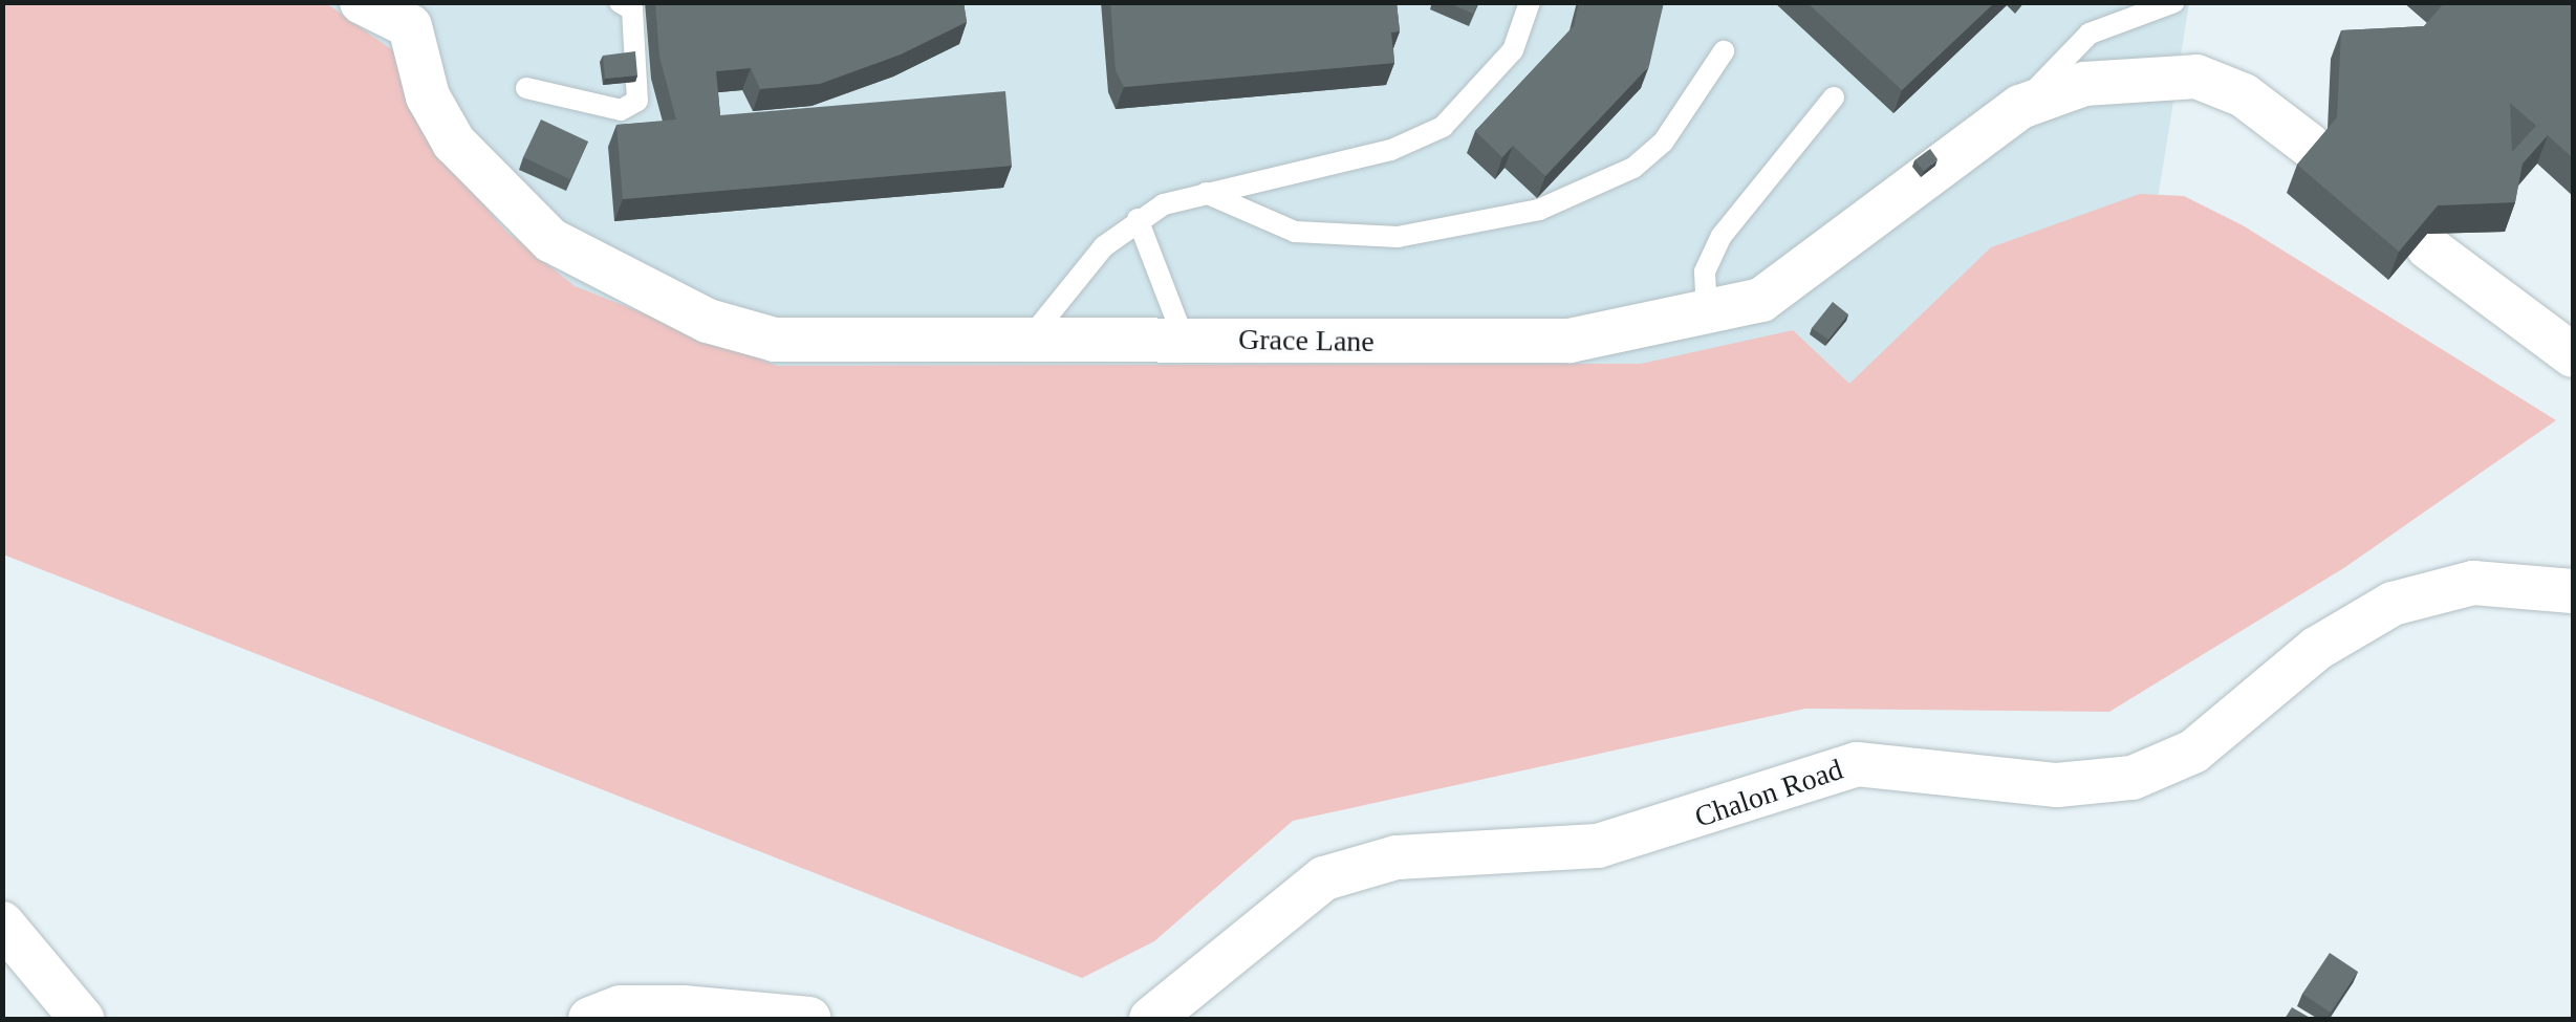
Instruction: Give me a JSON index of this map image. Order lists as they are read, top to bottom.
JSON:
{
  "streets": {
    "street": ["Grace Lane", "Chalon Road"]
  }
}
